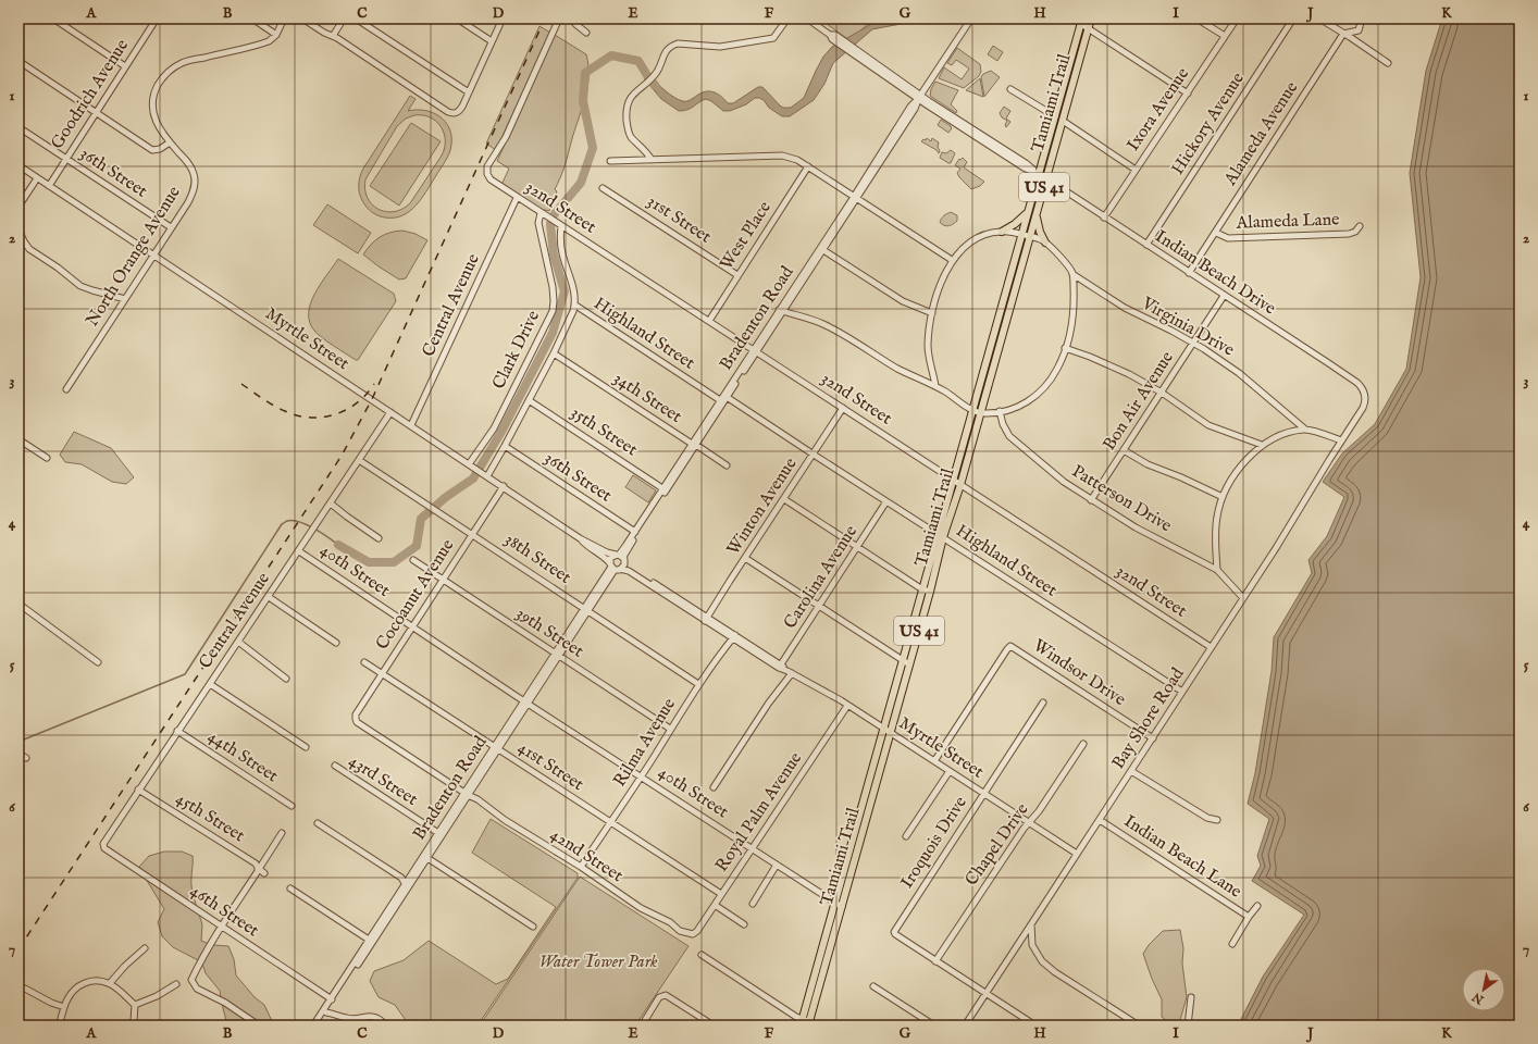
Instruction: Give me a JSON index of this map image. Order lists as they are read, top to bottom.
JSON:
{
  "streets": {
    "main road": ["Tamiami Trail", "US 41"],
    "street": [
      "Goodrich Avenue",
      "Ixora Avenue",
      "Hickory Avenue",
      "Alameda Avenue",
      "36th Street",
      "32nd Street",
      "31st Street",
      "Alameda Lane",
      "West Place",
      "North Orange Avenue",
      "Indian Beach Drive",
      "Central Avenue",
      "Bradenton Road",
      "Virginia Drive",
      "Highland Street",
      "Myrtle Street",
      "Clark Drive",
      "34th Street",
      "Bon Air Avenue",
      "35th Street",
      "Patterson Drive",
      "Winton Avenue",
      "38th Street",
      "40th Street",
      "Carolina Avenue",
      "Cocoanut Avenue",
      "39th Street",
      "Windsor Drive",
      "Bay Shore Road",
      "Rilma Avenue",
      "44th Street",
      "41st Street",
      "43rd Street",
      "Royal Palm Avenue",
      "45th Street",
      "Iroquois Drive",
      "Chapel Drive",
      "42nd Street",
      "Indian Beach Lane",
      "46th Street"
    ]
  },
  "crossings": [
    ["Goodrich Avenue", "36th Street"],
    ["Goodrich Avenue", "Myrtle Street"],
    ["Tamiami Trail", "32nd Street"],
    ["Tamiami Trail", "Indian Beach Drive"],
    ["Tamiami Trail", "Highland Street"],
    ["Tamiami Trail", "Myrtle Street"],
    ["Tamiami Trail", "40th Street"],
    ["Ixora Avenue", "Indian Beach Drive"],
    ["Hickory Avenue", "Indian Beach Drive"],
    ["Alameda Avenue", "Alameda Lane"],
    ["Alameda Avenue", "Indian Beach Drive"],
    ["36th Street", "North Orange Avenue"],
    ["36th Street", "Bradenton Road"],
    ["32nd Street", "West Place"],
    ["32nd Street", "Central Avenue"],
    ["32nd Street", "Bradenton Road"],
    ["32nd Street", "Clark Drive"],
    ["32nd Street", "Winton Avenue"],
    ["32nd Street", "Bay Shore Road"],
    ["31st Street", "West Place"],
    ["North Orange Avenue", "Myrtle Street"],
    ["Indian Beach Drive", "Bradenton Road"],
    ["Indian Beach Drive", "Bon Air Avenue"],
    ["Indian Beach Drive", "Bay Shore Road"],
    ["Central Avenue", "Myrtle Street"],
    ["Central Avenue", "38th Street"],
    ["Central Avenue", "40th Street"],
    ["Central Avenue", "44th Street"],
    ["Central Avenue", "45th Street"],
    ["Central Avenue", "46th Street"],
    ["Bradenton Road", "Highland Street"],
    ["Bradenton Road", "Myrtle Street"],
    ["Bradenton Road", "34th Street"],
    ["Bradenton Road", "35th Street"],
    ["Bradenton Road", "38th Street"],
    ["Bradenton Road", "40th Street"],
    ["Bradenton Road", "39th Street"],
    ["Bradenton Road", "41st Street"],
    ["Bradenton Road", "43rd Street"],
    ["Bradenton Road", "42nd Street"],
    ["Bradenton Road", "46th Street"],
    ["Virginia Drive", "Bon Air Avenue"],
    ["Highland Street", "Winton Avenue"],
    ["Highland Street", "Carolina Avenue"],
    ["Highland Street", "Bay Shore Road"],
    ["Myrtle Street", "Clark Drive"],
    ["Myrtle Street", "Winton Avenue"],
    ["Myrtle Street", "Carolina Avenue"],
    ["Myrtle Street", "Cocoanut Avenue"],
    ["Myrtle Street", "Windsor Drive"],
    ["Myrtle Street", "Bay Shore Road"],
    ["Myrtle Street", "Rilma Avenue"],
    ["Myrtle Street", "Royal Palm Avenue"],
    ["Myrtle Street", "Iroquois Drive"],
    ["Myrtle Street", "Chapel Drive"],
    ["Bon Air Avenue", "Patterson Drive"],
    ["Patterson Drive", "Bay Shore Road"],
    ["38th Street", "Cocoanut Avenue"],
    ["38th Street", "Rilma Avenue"],
    ["40th Street", "Cocoanut Avenue"],
    ["40th Street", "Rilma Avenue"],
    ["40th Street", "Royal Palm Avenue"],
    ["Cocoanut Avenue", "39th Street"],
    ["Cocoanut Avenue", "41st Street"],
    ["Cocoanut Avenue", "42nd Street"],
    ["39th Street", "Rilma Avenue"],
    ["Windsor Drive", "Bay Shore Road"],
    ["Bay Shore Road", "Indian Beach Lane"],
    ["Rilma Avenue", "41st Street"],
    ["Rilma Avenue", "42nd Street"],
    ["41st Street", "Royal Palm Avenue"],
    ["Royal Palm Avenue", "42nd Street"],
    ["Iroquois Drive", "Chapel Drive"]
  ],
  "parks": ["Water Tower Park"],
  "north": "bottom left",
  "grid": {
    "columns": [
      "A",
      "B",
      "C",
      "D",
      "E",
      "F",
      "G",
      "H",
      "I",
      "J",
      "K"
    ],
    "rows": [
      "1",
      "2",
      "3",
      "4",
      "5",
      "6",
      "7"
    ]
  }
}
